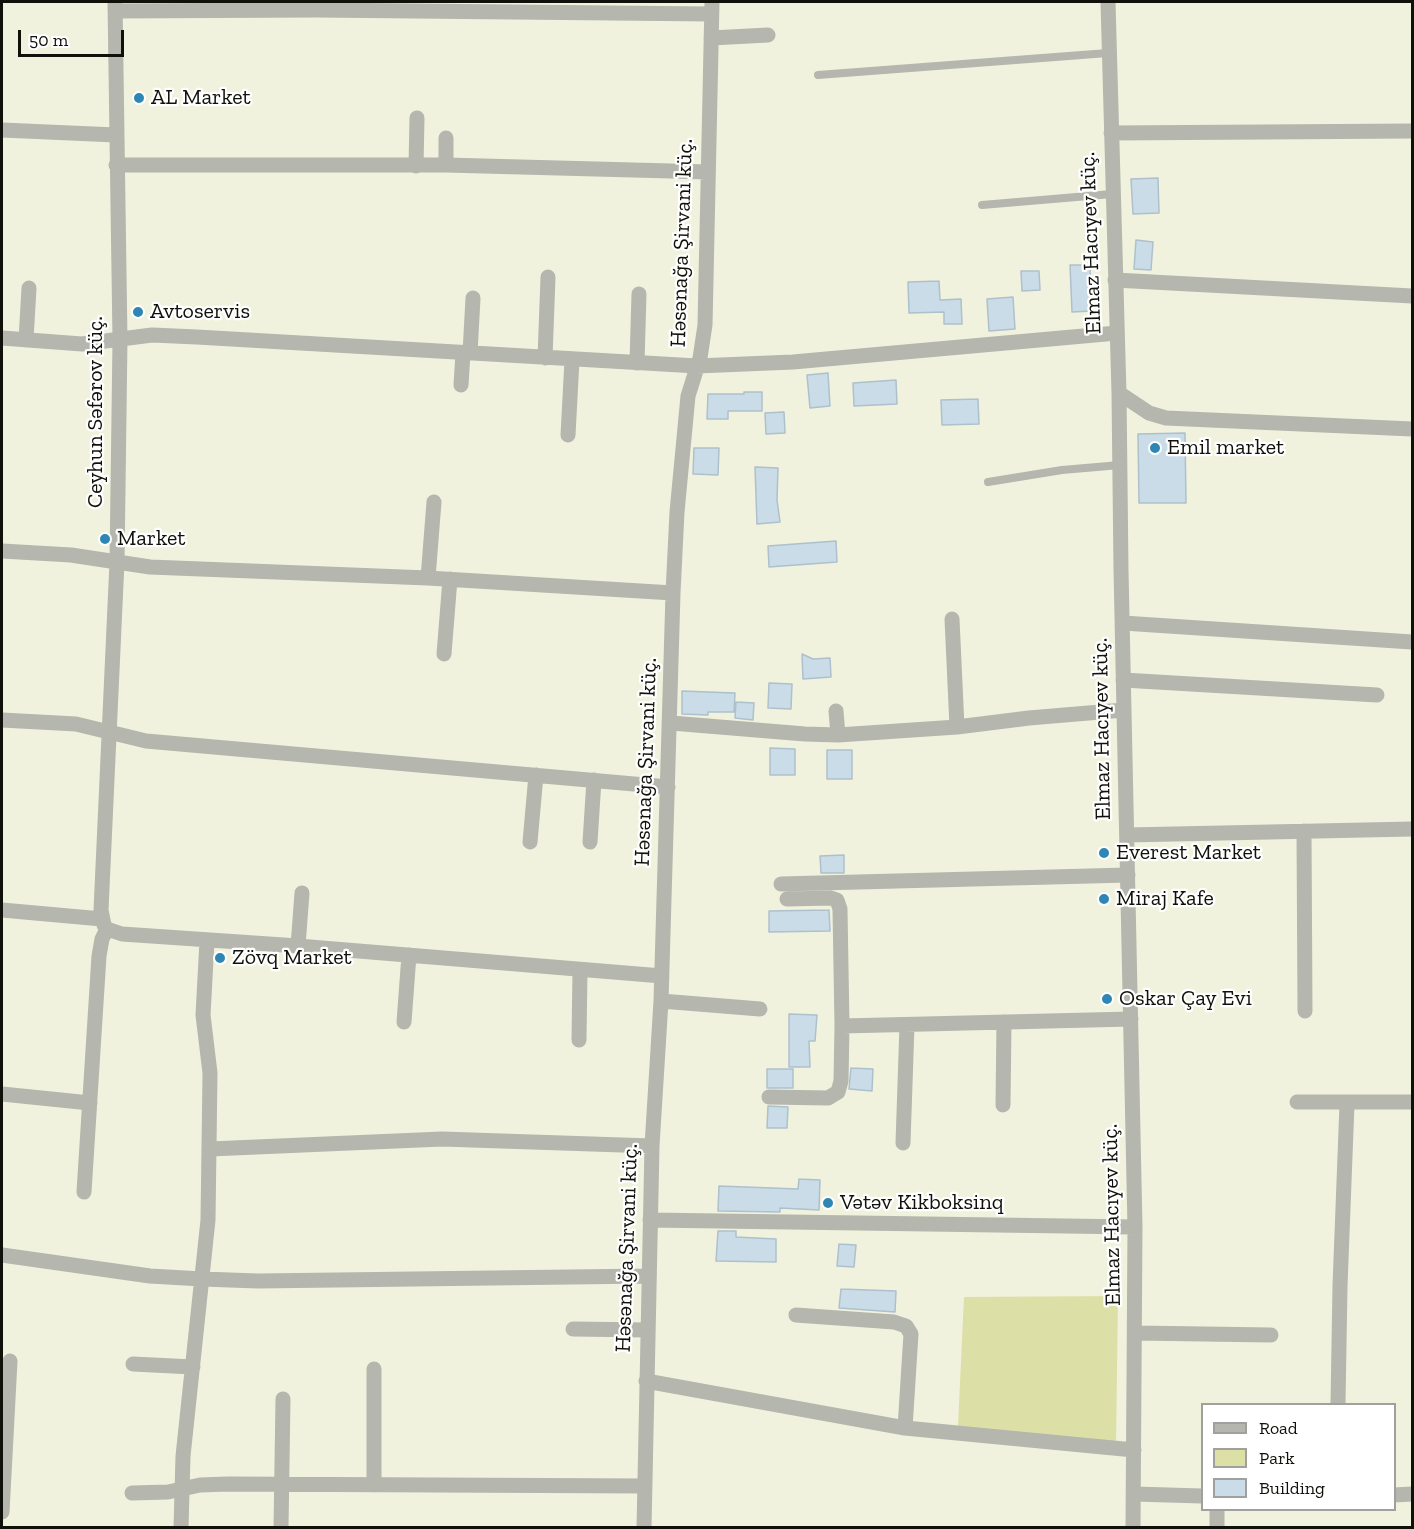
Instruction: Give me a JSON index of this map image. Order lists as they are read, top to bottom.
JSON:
{
  "streets": {
    "street": ["Həsənağa Şirvani küç.", "Elmaz Hacıyev küç.", "Ceyhun Səfərov küç."]
  },
  "places": [
    "AL Market",
    "Avtoservis",
    "Emil market",
    "Market",
    "Everest Market",
    "Miraj Kafe",
    "Zövq Market",
    "Oskar Çay Evi",
    "Vətəv Kikboksinq"
  ],
  "legend": ["Road", "Park", "Building"],
  "scale_bar": "50 m"
}
